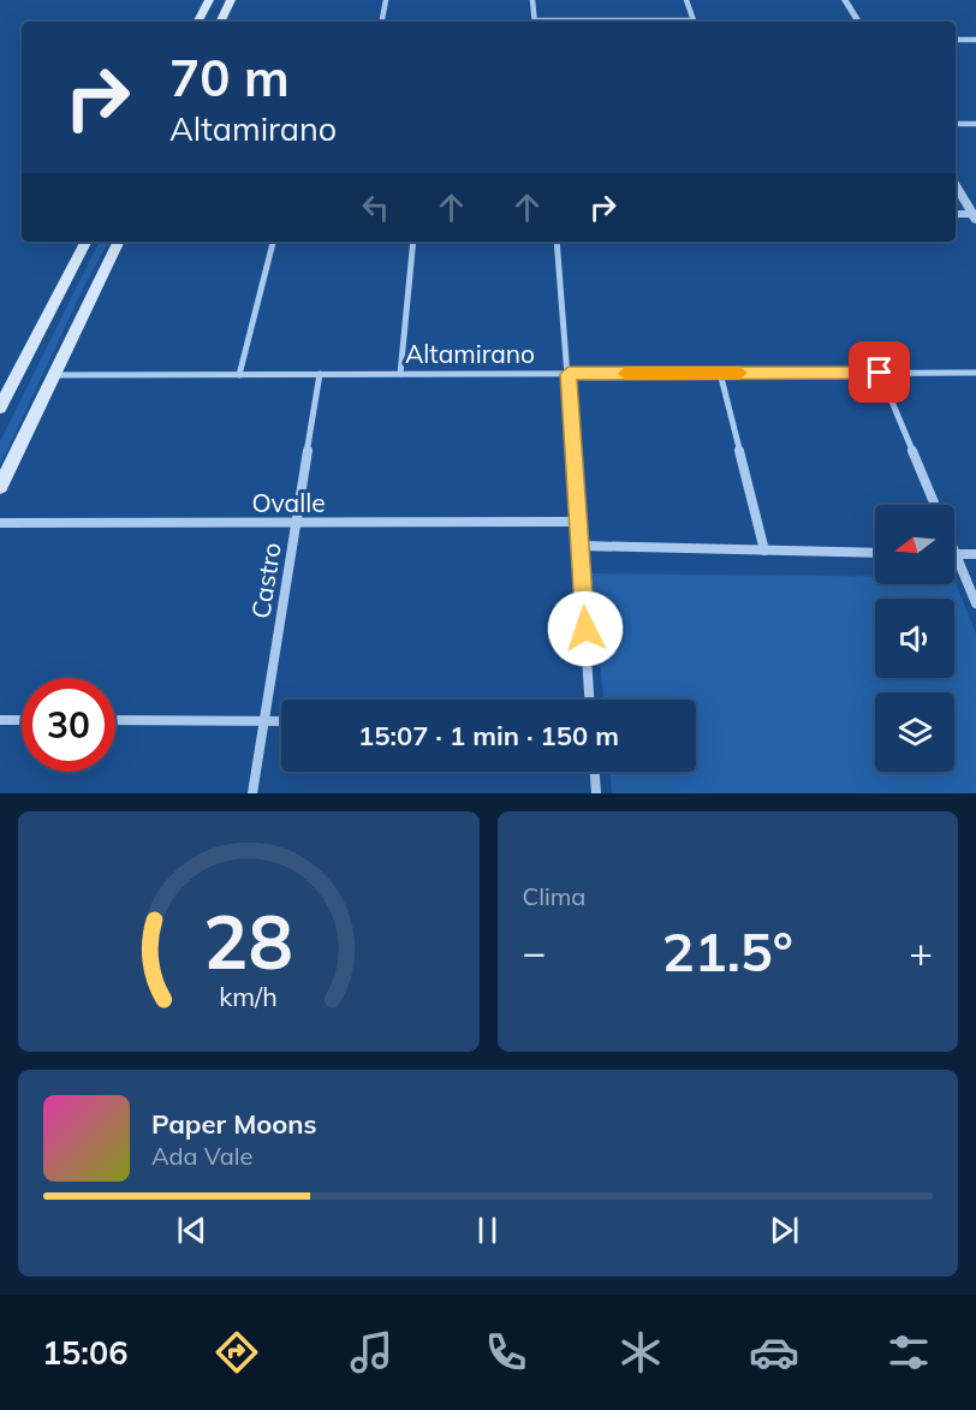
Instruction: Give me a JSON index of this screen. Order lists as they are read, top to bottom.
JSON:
{
  "streets": {
    "street": ["Altamirano", "Ovalle", "Castro"]
  },
  "crossings": [
    ["Altamirano", "Castro"],
    ["Ovalle", "Castro"]
  ],
  "north": "left",
  "page": {
    "turn": ["70 m", "Altamirano"],
    "limit": "30",
    "trip": "15:07 · 1 min · 150 m",
    "tile": "Clima",
    "heat": ["−", "21.5°", "+"],
    "song": ["Paper Moons", "Ada Vale"],
    "tabs": "15:06",
    "gauge": ["28", "km/h"]
  }
}
